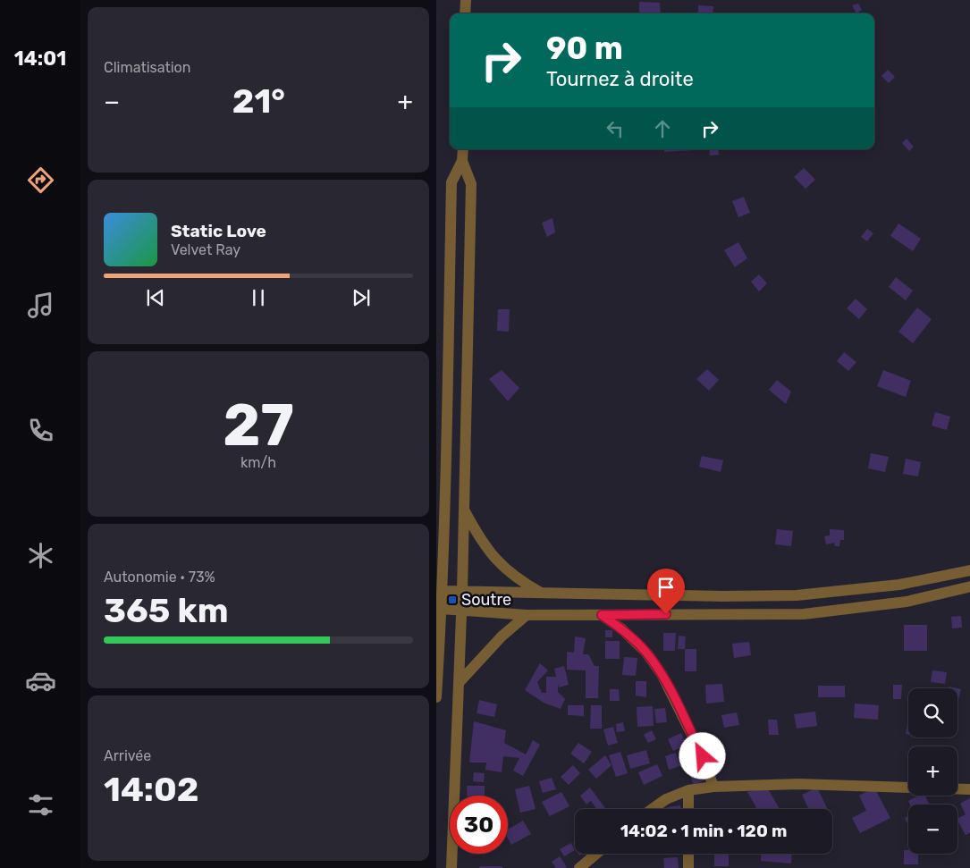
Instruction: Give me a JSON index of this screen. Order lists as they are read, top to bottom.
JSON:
{
  "places": {
    "transit": ["Soutre"]
  },
  "page": {
    "tabs": "14:01",
    "tile": [
      "Climatisation",
      ["27", "km/h"],
      ["Autonomie · 73%", "365 km"],
      ["Arrivée", "14:02"]
    ],
    "turn": ["90 m", "Tournez à droite"],
    "heat": ["−", "21°", "+"],
    "song": ["Static Love", "Velvet Ray"],
    "map_buttons": ["+", "−"],
    "limit": "30",
    "trip": "14:02 · 1 min · 120 m"
  }
}
